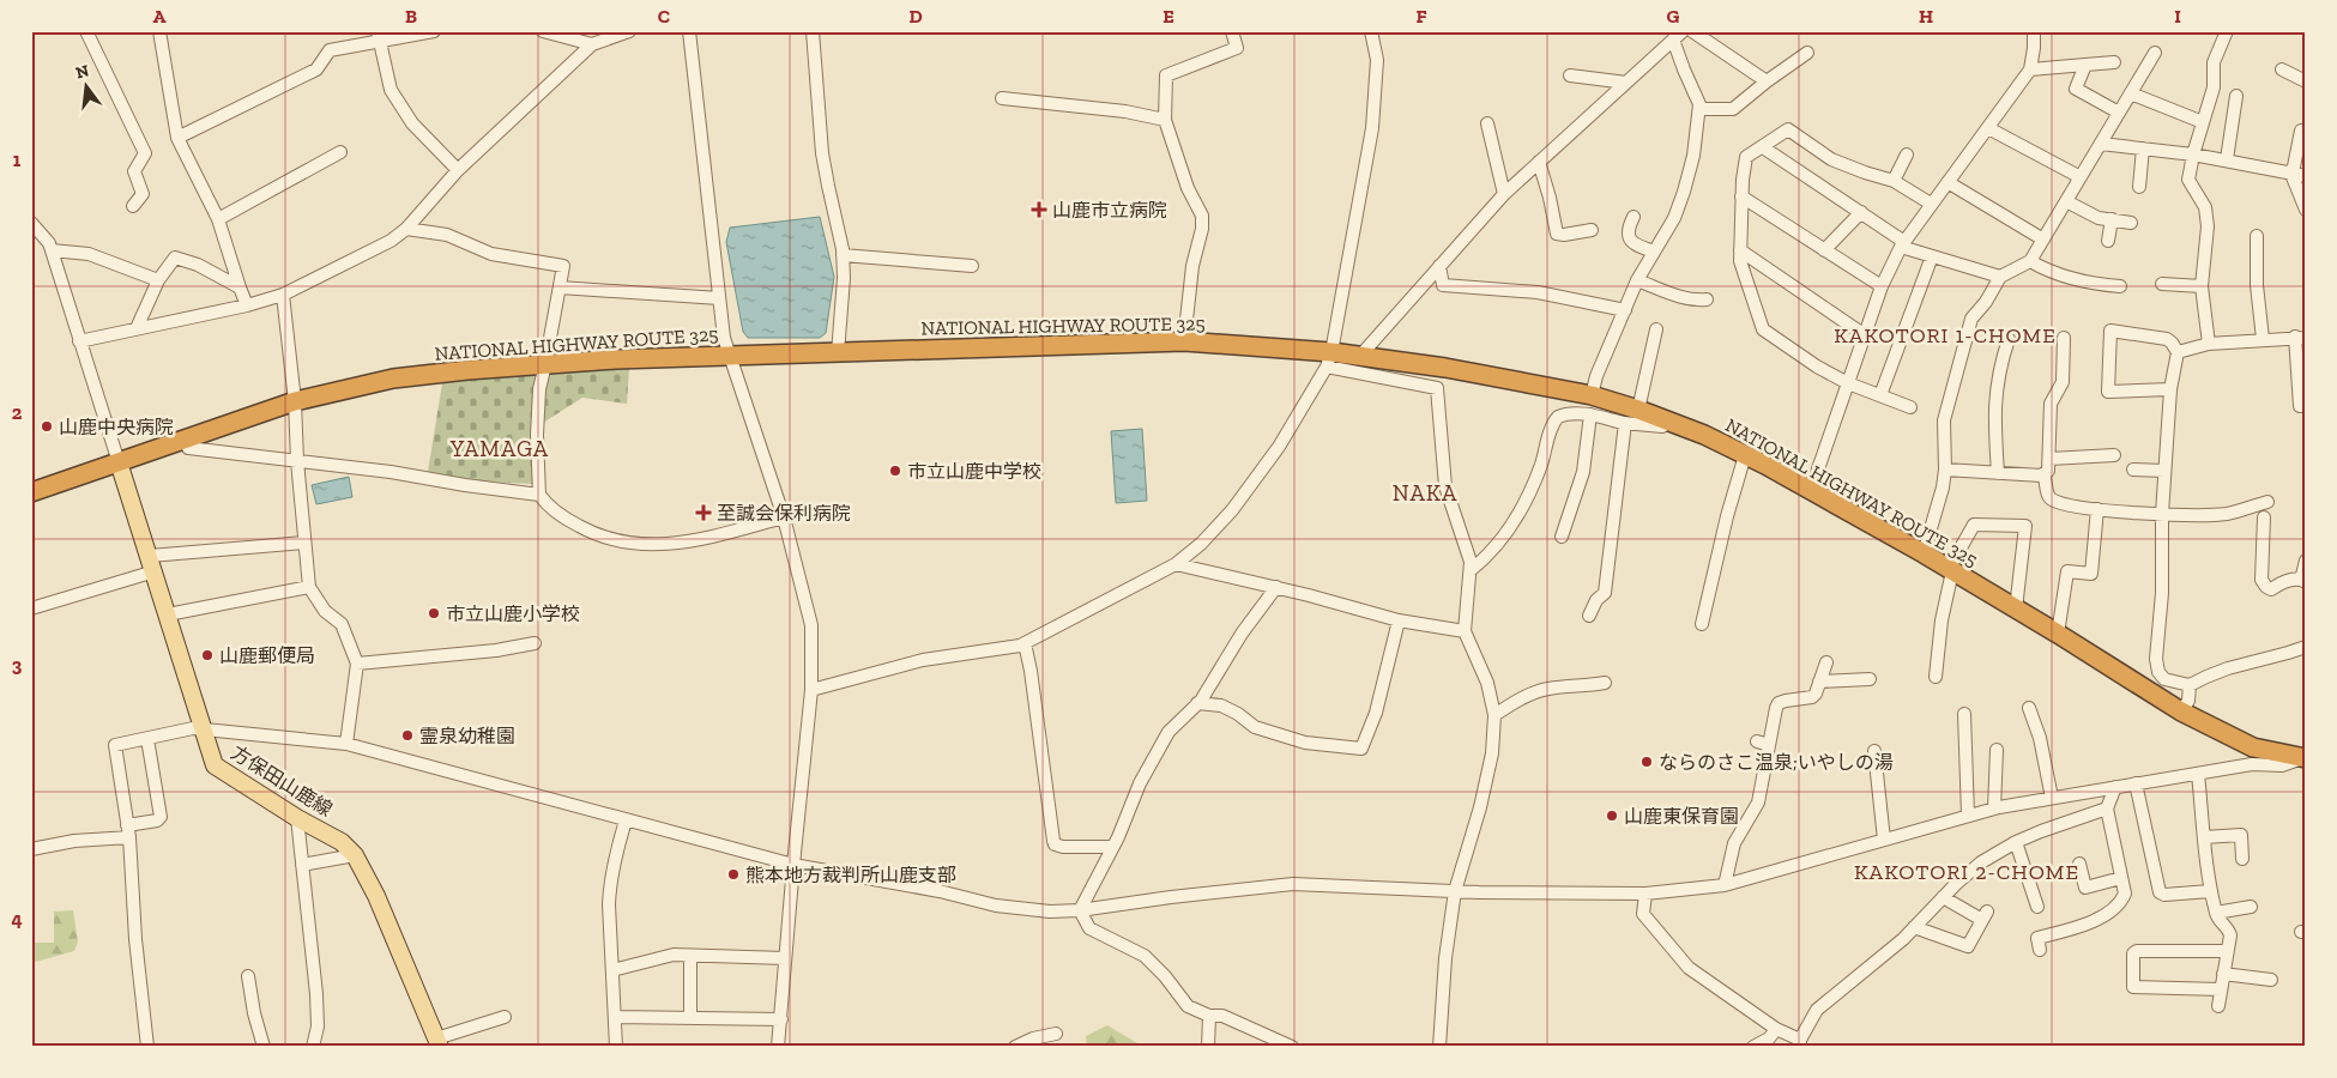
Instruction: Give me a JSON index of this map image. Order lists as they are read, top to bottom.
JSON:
{
  "streets": {
    "highway": ["NATIONAL HIGHWAY ROUTE 325"],
    "main road": ["方保田山鹿線"]
  },
  "crossings": [
    ["NATIONAL HIGHWAY ROUTE 325", "方保田山鹿線"]
  ],
  "districts": [
    "KAKOTORI 1-CHOME",
    "YAMAGA",
    "NAKA",
    "KAKOTORI 2-CHOME"
  ],
  "places": {
    "health": ["山鹿市立病院", "至誠会保利病院"],
    "other": [
      "山鹿中央病院",
      "市立山鹿中学校",
      "市立山鹿小学校",
      "山鹿郵便局",
      "霊泉幼稚園",
      "ならのさこ温泉;いやしの湯",
      "山鹿東保育園",
      "熊本地方裁判所山鹿支部"
    ]
  },
  "north": "top",
  "grid": {
    "columns": [
      "A",
      "B",
      "C",
      "D",
      "E",
      "F",
      "G",
      "H",
      "I"
    ],
    "rows": [
      "1",
      "2",
      "3",
      "4"
    ]
  }
}
